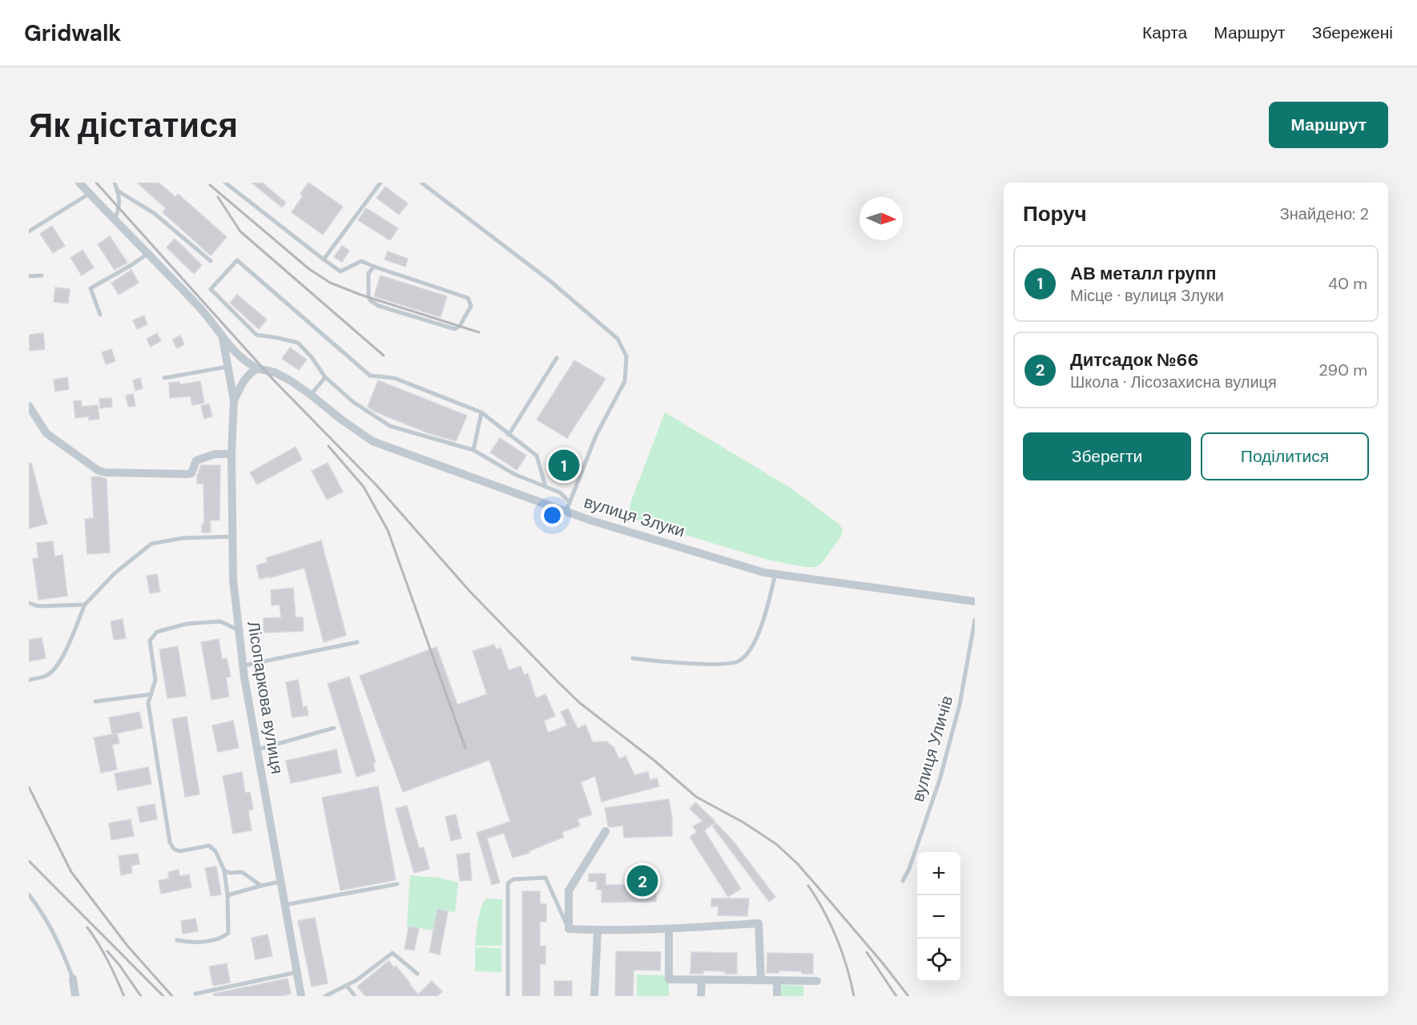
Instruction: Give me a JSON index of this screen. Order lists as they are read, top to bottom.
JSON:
{
  "streets": {
    "street": ["вулиця Злуки", "Лісопаркова вулиця"],
    "lane": ["вулиця Уличів"]
  },
  "crossings": [
    ["вулиця Злуки", "Лісопаркова вулиця"]
  ],
  "north": "right",
  "page": {
    "header": "Gridwalk",
    "nav": ["Карта", "Маршрут", "Збережені"],
    "buttons": [
      "Маршрут",
      ["Зберегти", "Поділитися"]
    ],
    "title": "Як дістатися",
    "heading": ["Поруч", "Знайдено: 2"],
    "list": [
      {
        "mark": "1",
        "name": "АВ металл групп",
        "note": "Місце · вулиця Злуки",
        "value": "40 m"
      },
      {
        "mark": "2",
        "name": "Дитсадок №66",
        "note": "Школа · Лісозахисна вулиця",
        "value": "290 m"
      }
    ],
    "pins": ["1", "2"],
    "map_buttons": ["+", "−"]
  }
}
